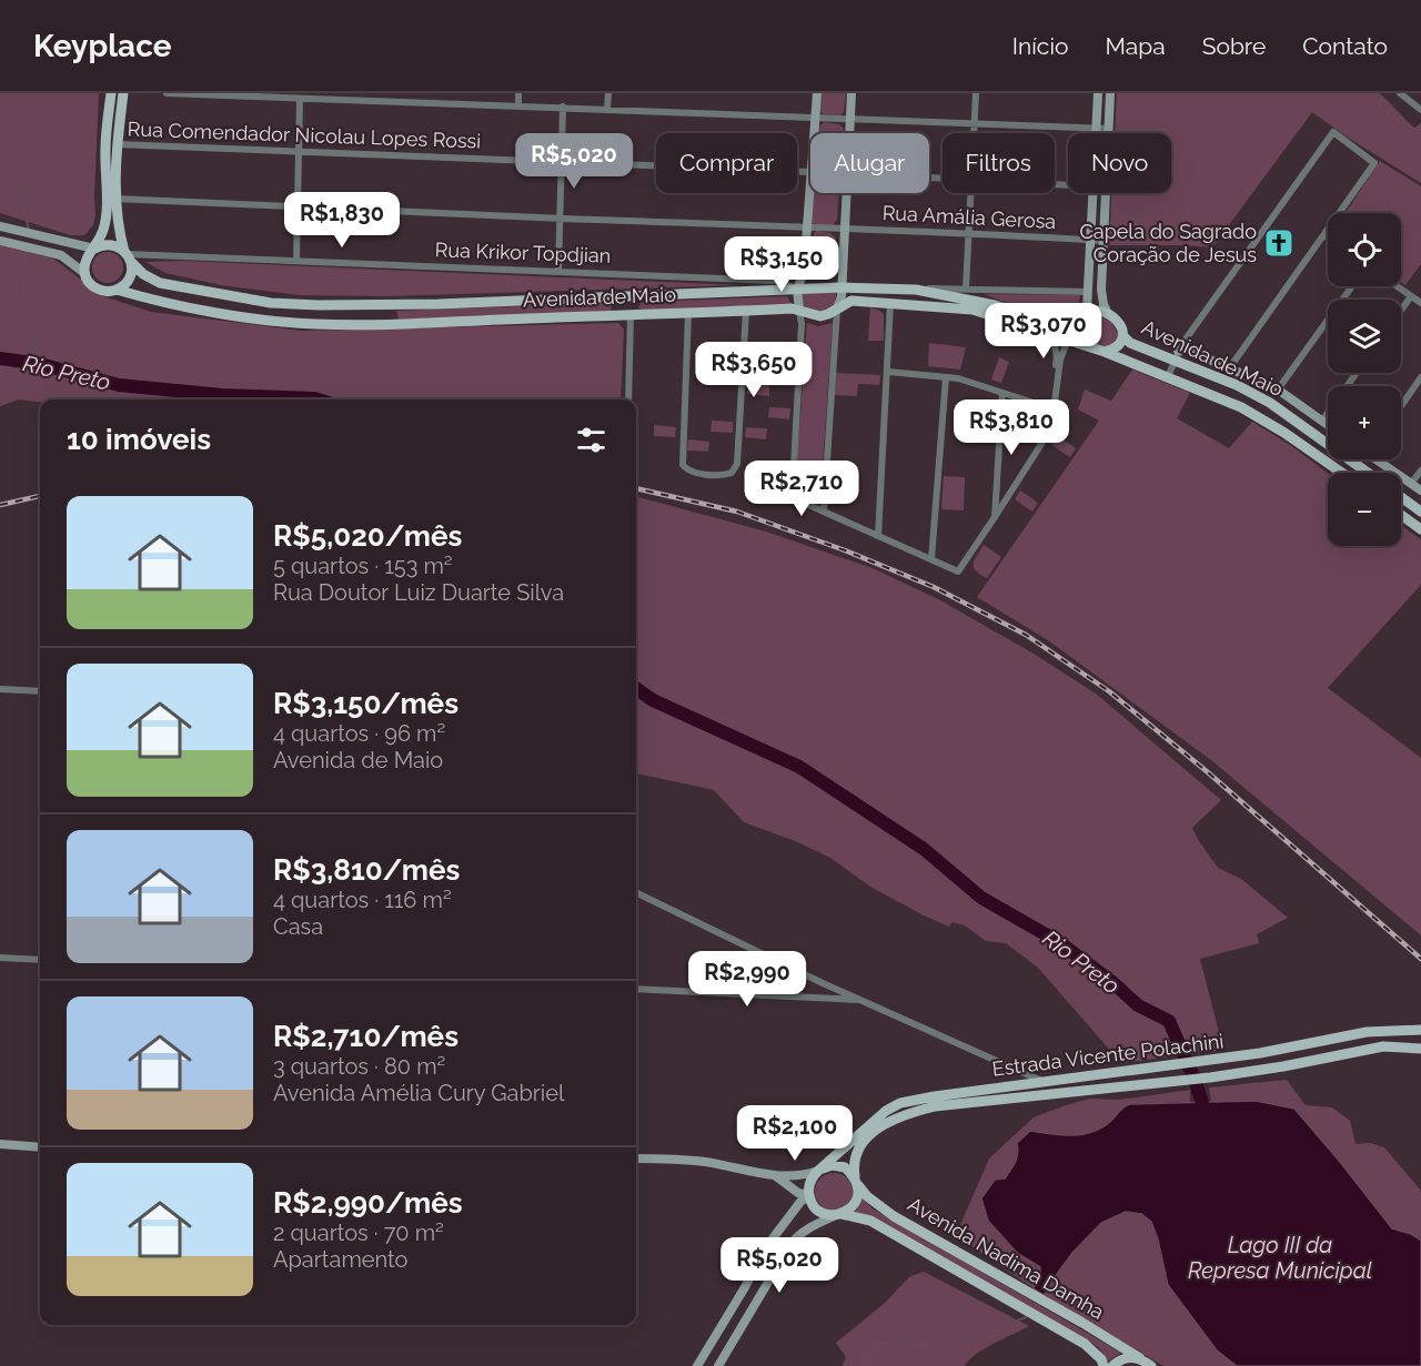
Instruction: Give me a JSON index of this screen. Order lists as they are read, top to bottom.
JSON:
{
  "streets": {
    "main road": ["Avenida de Maio", "Estrada Vicente Polachini", "Avenida Nadima Damha"],
    "street": ["Rua Comendador Nicolau Lopes Rossi", "Rua Amália Gerosa", "Rua Krikor Topdjian"]
  },
  "crossings": [
    ["Rua Krikor Topdjian", "Avenida de Maio"],
    ["Estrada Vicente Polachini", "Avenida Nadima Damha"]
  ],
  "water": ["Rio Preto", "Lago III da Represa Municipal"],
  "places": {
    "church": ["Capela do Sagrado Coração de Jesus"]
  },
  "page": {
    "header": "Keyplace",
    "nav": [
      "Início",
      "Mapa",
      "Sobre",
      "Contato"
    ],
    "price": [
      "R$5,020",
      "R$1,830",
      "R$3,150",
      "R$3,070",
      "R$3,650",
      "R$3,810",
      "R$2,710",
      "R$2,990",
      "R$2,100",
      "R$5,020"
    ],
    "chip": [
      "Comprar",
      "Alugar",
      "Filtros",
      "Novo"
    ],
    "map_buttons": ["+", "−"],
    "heading": "10 imóveis",
    "list": [
      {
        "name": "R$5,020/mês",
        "note": "5 quartos · 153 m² · Rua Doutor Luiz Duarte Silva"
      },
      {
        "name": "R$3,150/mês",
        "note": "4 quartos · 96 m² · Avenida de Maio"
      },
      {
        "name": "R$3,810/mês",
        "note": "4 quartos · 116 m² · Casa"
      },
      {
        "name": "R$2,710/mês",
        "note": "3 quartos · 80 m² · Avenida Amélia Cury Gabriel"
      },
      {
        "name": "R$2,990/mês",
        "note": "2 quartos · 70 m² · Apartamento"
      }
    ]
  }
}
